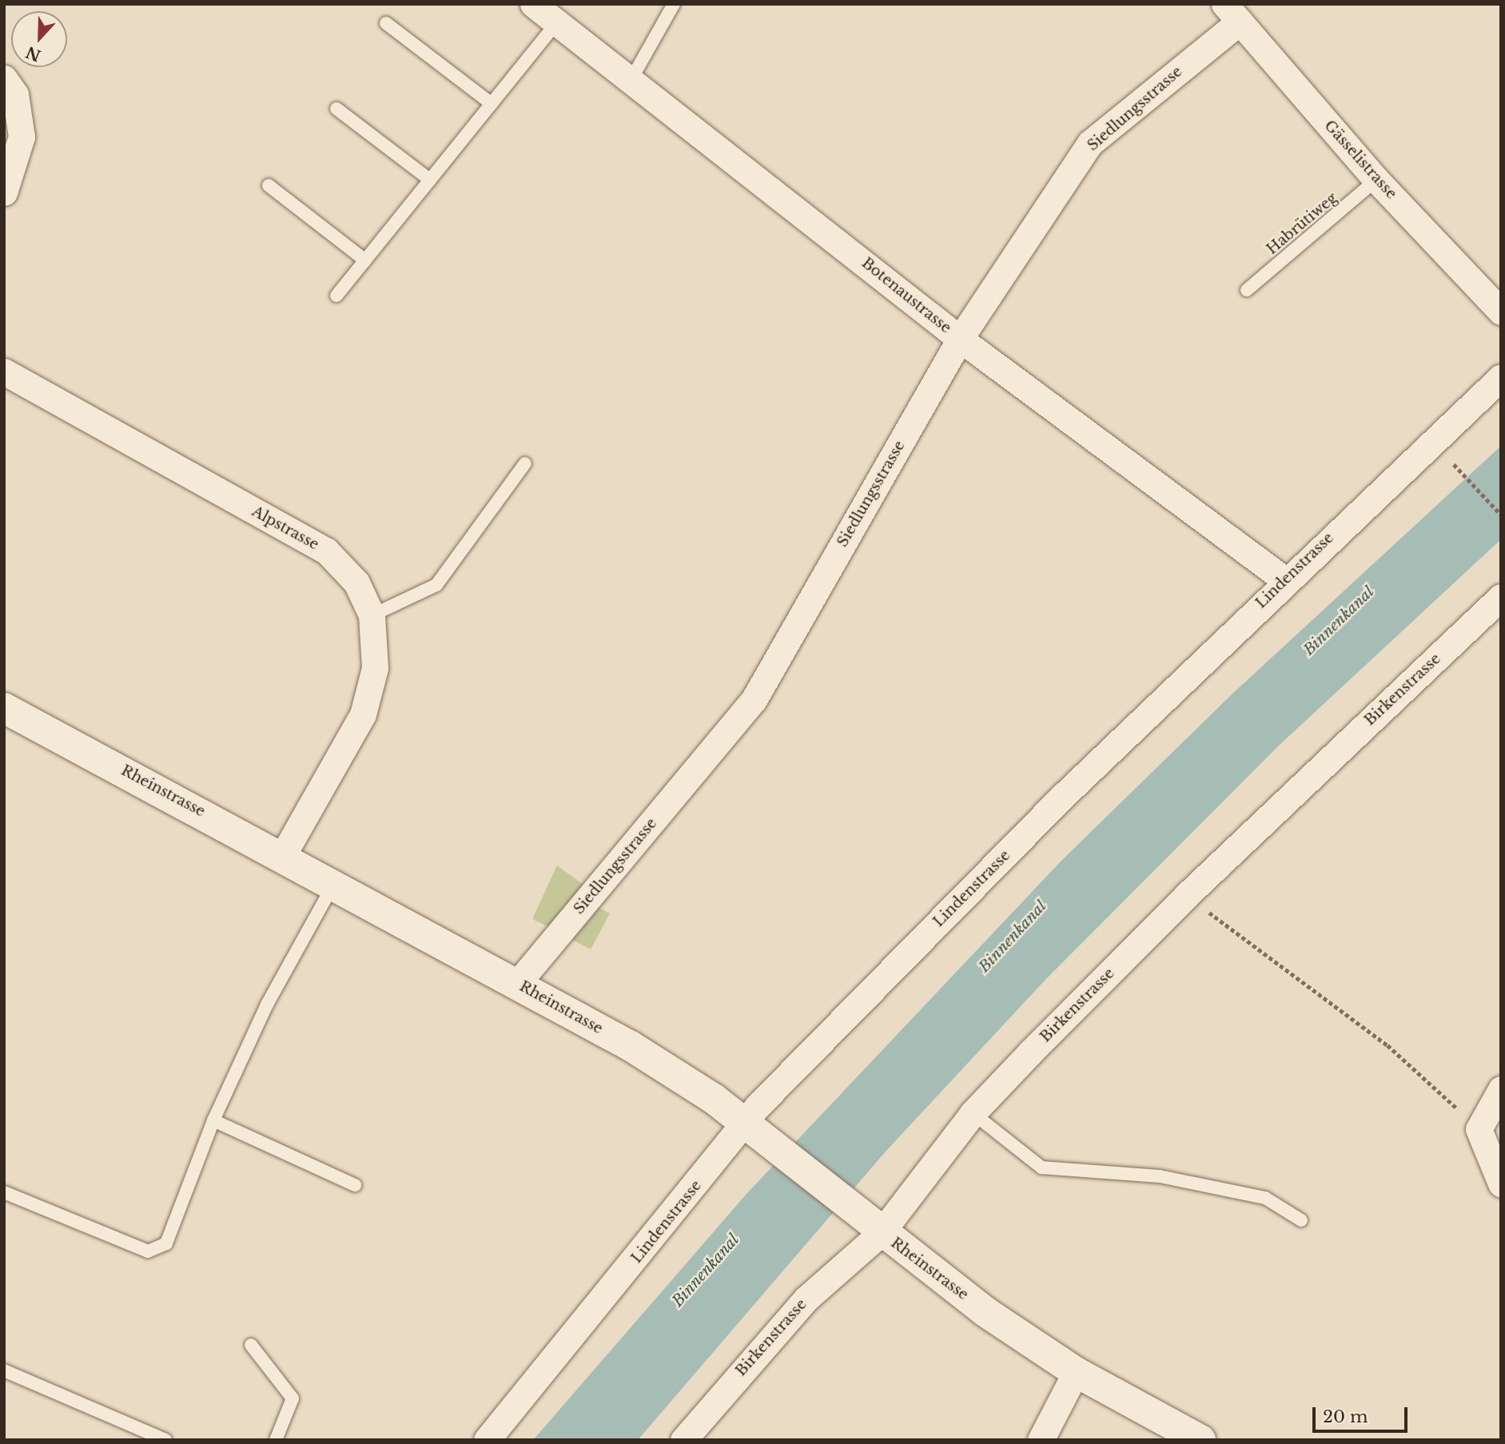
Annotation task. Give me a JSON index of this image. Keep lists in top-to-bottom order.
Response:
{
  "streets": {
    "street": [
      "Siedlungsstrasse",
      "Gässelistrasse",
      "Botenaustrasse",
      "Alpstrasse",
      "Lindenstrasse",
      "Birkenstrasse",
      "Rheinstrasse"
    ],
    "lane": ["Habrütiweg"]
  },
  "crossings": [
    ["Siedlungsstrasse", "Gässelistrasse"],
    ["Siedlungsstrasse", "Botenaustrasse"],
    ["Siedlungsstrasse", "Rheinstrasse"],
    ["Gässelistrasse", "Habrütiweg"],
    ["Botenaustrasse", "Lindenstrasse"],
    ["Alpstrasse", "Rheinstrasse"],
    ["Lindenstrasse", "Rheinstrasse"],
    ["Birkenstrasse", "Rheinstrasse"]
  ],
  "water": ["Binnenkanal"],
  "scale_bar": "20 m",
  "north": "bottom"
}
